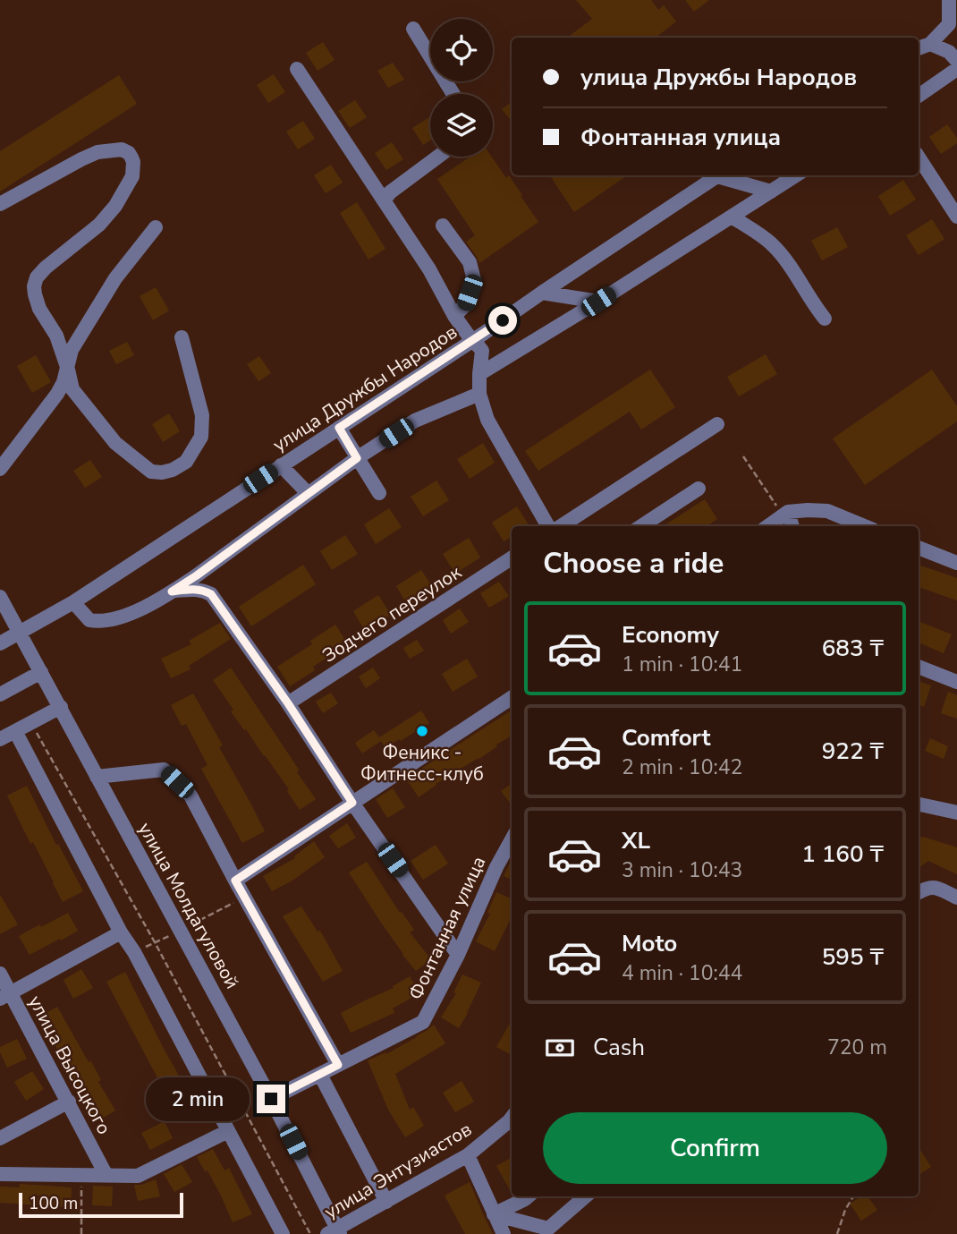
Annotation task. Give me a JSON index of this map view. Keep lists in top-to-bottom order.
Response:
{
  "streets": {
    "street": [
      "улица Дружбы Народов",
      "Зодчего переулок",
      "улица Молдагуловой",
      "Фонтанная улица",
      "улица Высоцкого",
      "улица Энтузиастов"
    ]
  },
  "crossings": [
    ["улица Дружбы Народов", "улица Молдагуловой"],
    ["улица Молдагуловой", "Фонтанная улица"],
    ["улица Молдагуловой", "улица Энтузиастов"]
  ],
  "places": ["Феникс - Фитнесс-клуб"],
  "scale_bar": "100 m",
  "page": {
    "banner": ["улица Дружбы Народов", "Фонтанная улица"],
    "heading": "Choose a ride",
    "list": [
      {
        "name": "Economy",
        "note": "1 min · 10:41",
        "value": "683 ₸"
      },
      {
        "name": "Comfort",
        "note": "2 min · 10:42",
        "value": "922 ₸"
      },
      {
        "name": "XL",
        "note": "3 min · 10:43",
        "value": "1 160 ₸"
      },
      {
        "name": "Moto",
        "note": "4 min · 10:44",
        "value": "595 ₸"
      }
    ],
    "pay": ["Cash", "720 m"],
    "bubble": "2 min",
    "buttons": "Confirm",
    "scale": "100 m"
  }
}
